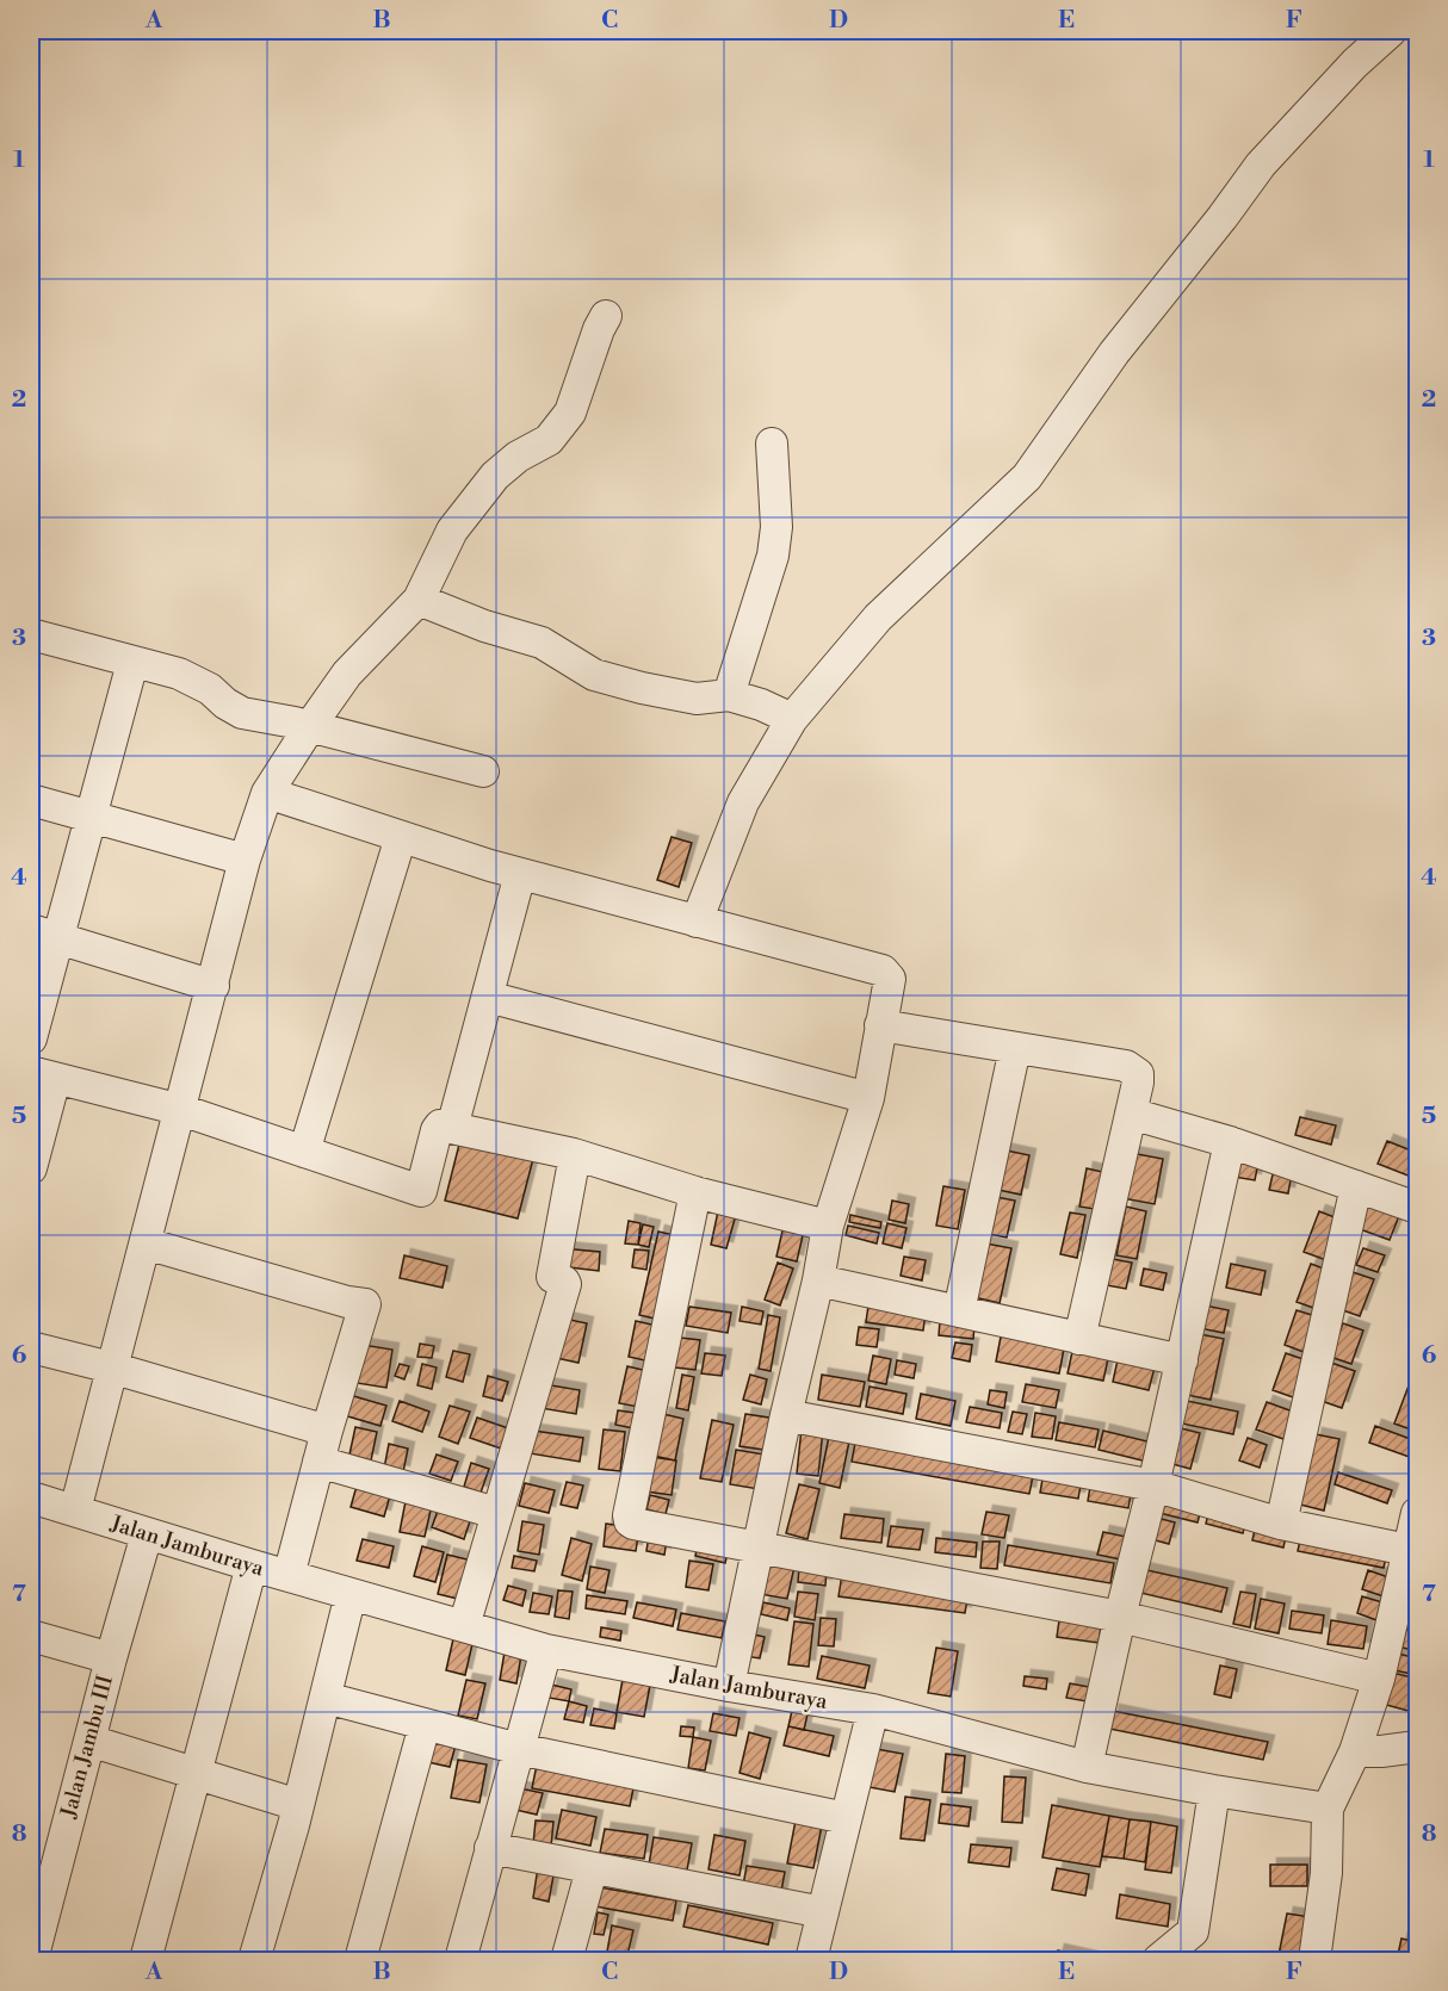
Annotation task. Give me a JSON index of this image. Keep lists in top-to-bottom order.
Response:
{
  "streets": {
    "street": ["Jalan Jamburaya", "Jalan Jambu III"]
  },
  "crossings": [
    ["Jalan Jamburaya", "Jalan Jambu III"]
  ],
  "grid": {
    "columns": [
      "A",
      "B",
      "C",
      "D",
      "E",
      "F"
    ],
    "rows": [
      "1",
      "2",
      "3",
      "4",
      "5",
      "6",
      "7",
      "8"
    ]
  }
}
